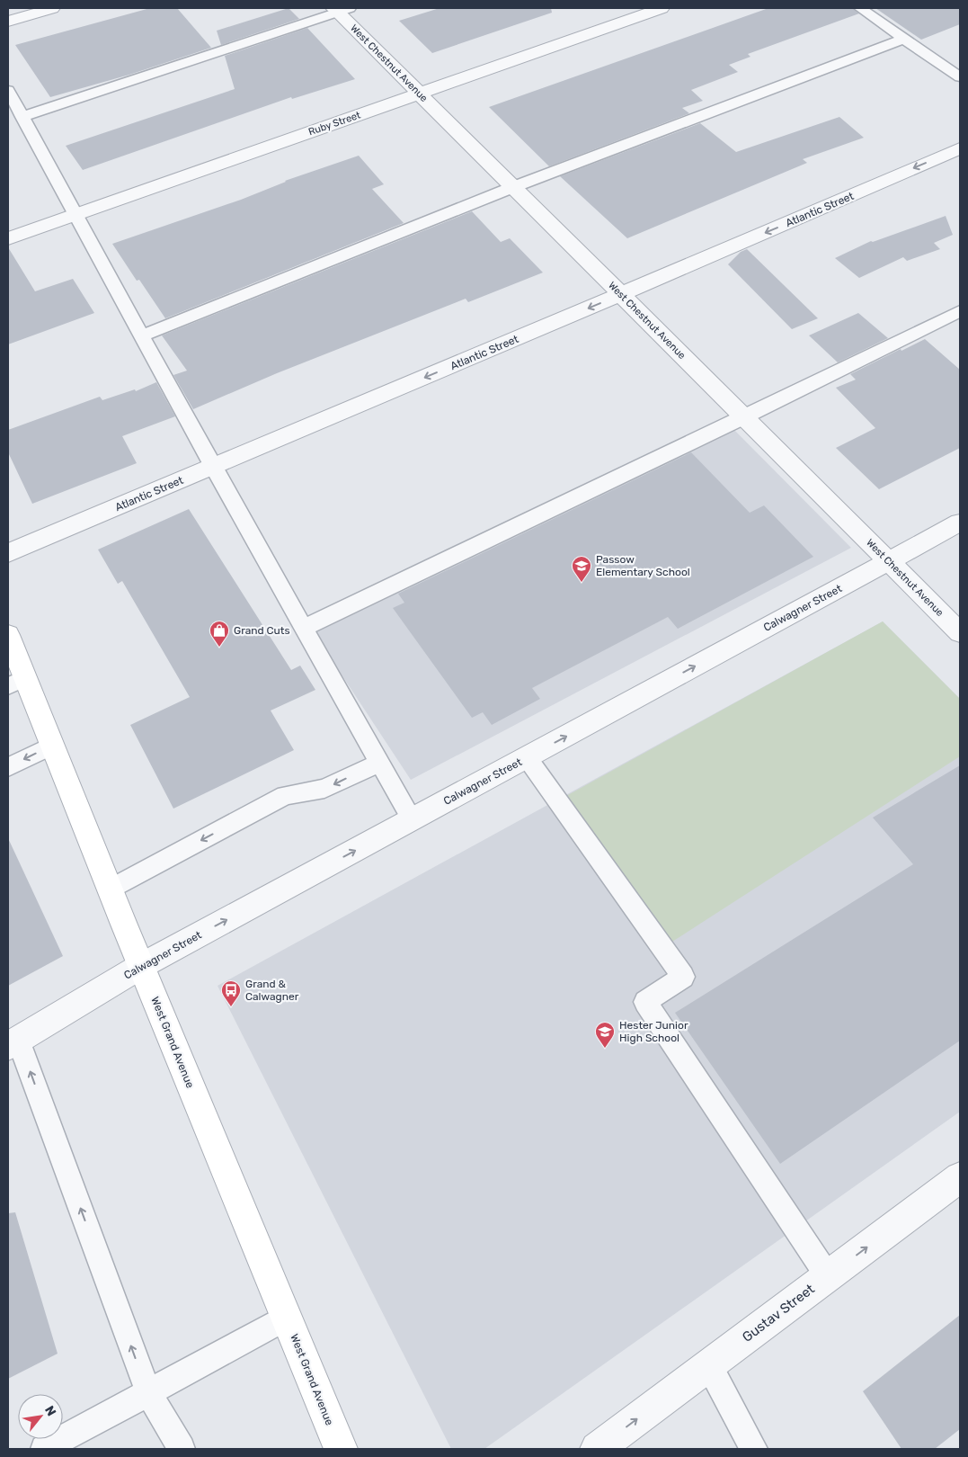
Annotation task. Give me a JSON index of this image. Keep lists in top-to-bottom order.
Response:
{
  "streets": {
    "main road": ["West Grand Avenue"],
    "street": [
      "West Chestnut Avenue",
      "Ruby Street",
      "Atlantic Street",
      "Calwagner Street",
      "Gustav Street"
    ]
  },
  "crossings": [
    ["West Chestnut Avenue", "Ruby Street"],
    ["West Chestnut Avenue", "Atlantic Street"],
    ["West Chestnut Avenue", "Calwagner Street"],
    ["Calwagner Street", "West Grand Avenue"]
  ],
  "one_way": ["Atlantic Street", "Calwagner Street", "Gustav Street"],
  "places": {
    "school or university": ["Passow Elementary School", "Hester Junior High School"],
    "shop": ["Grand Cuts"],
    "bus stop": ["Grand & Calwagner"]
  },
  "north": "top right"
}
